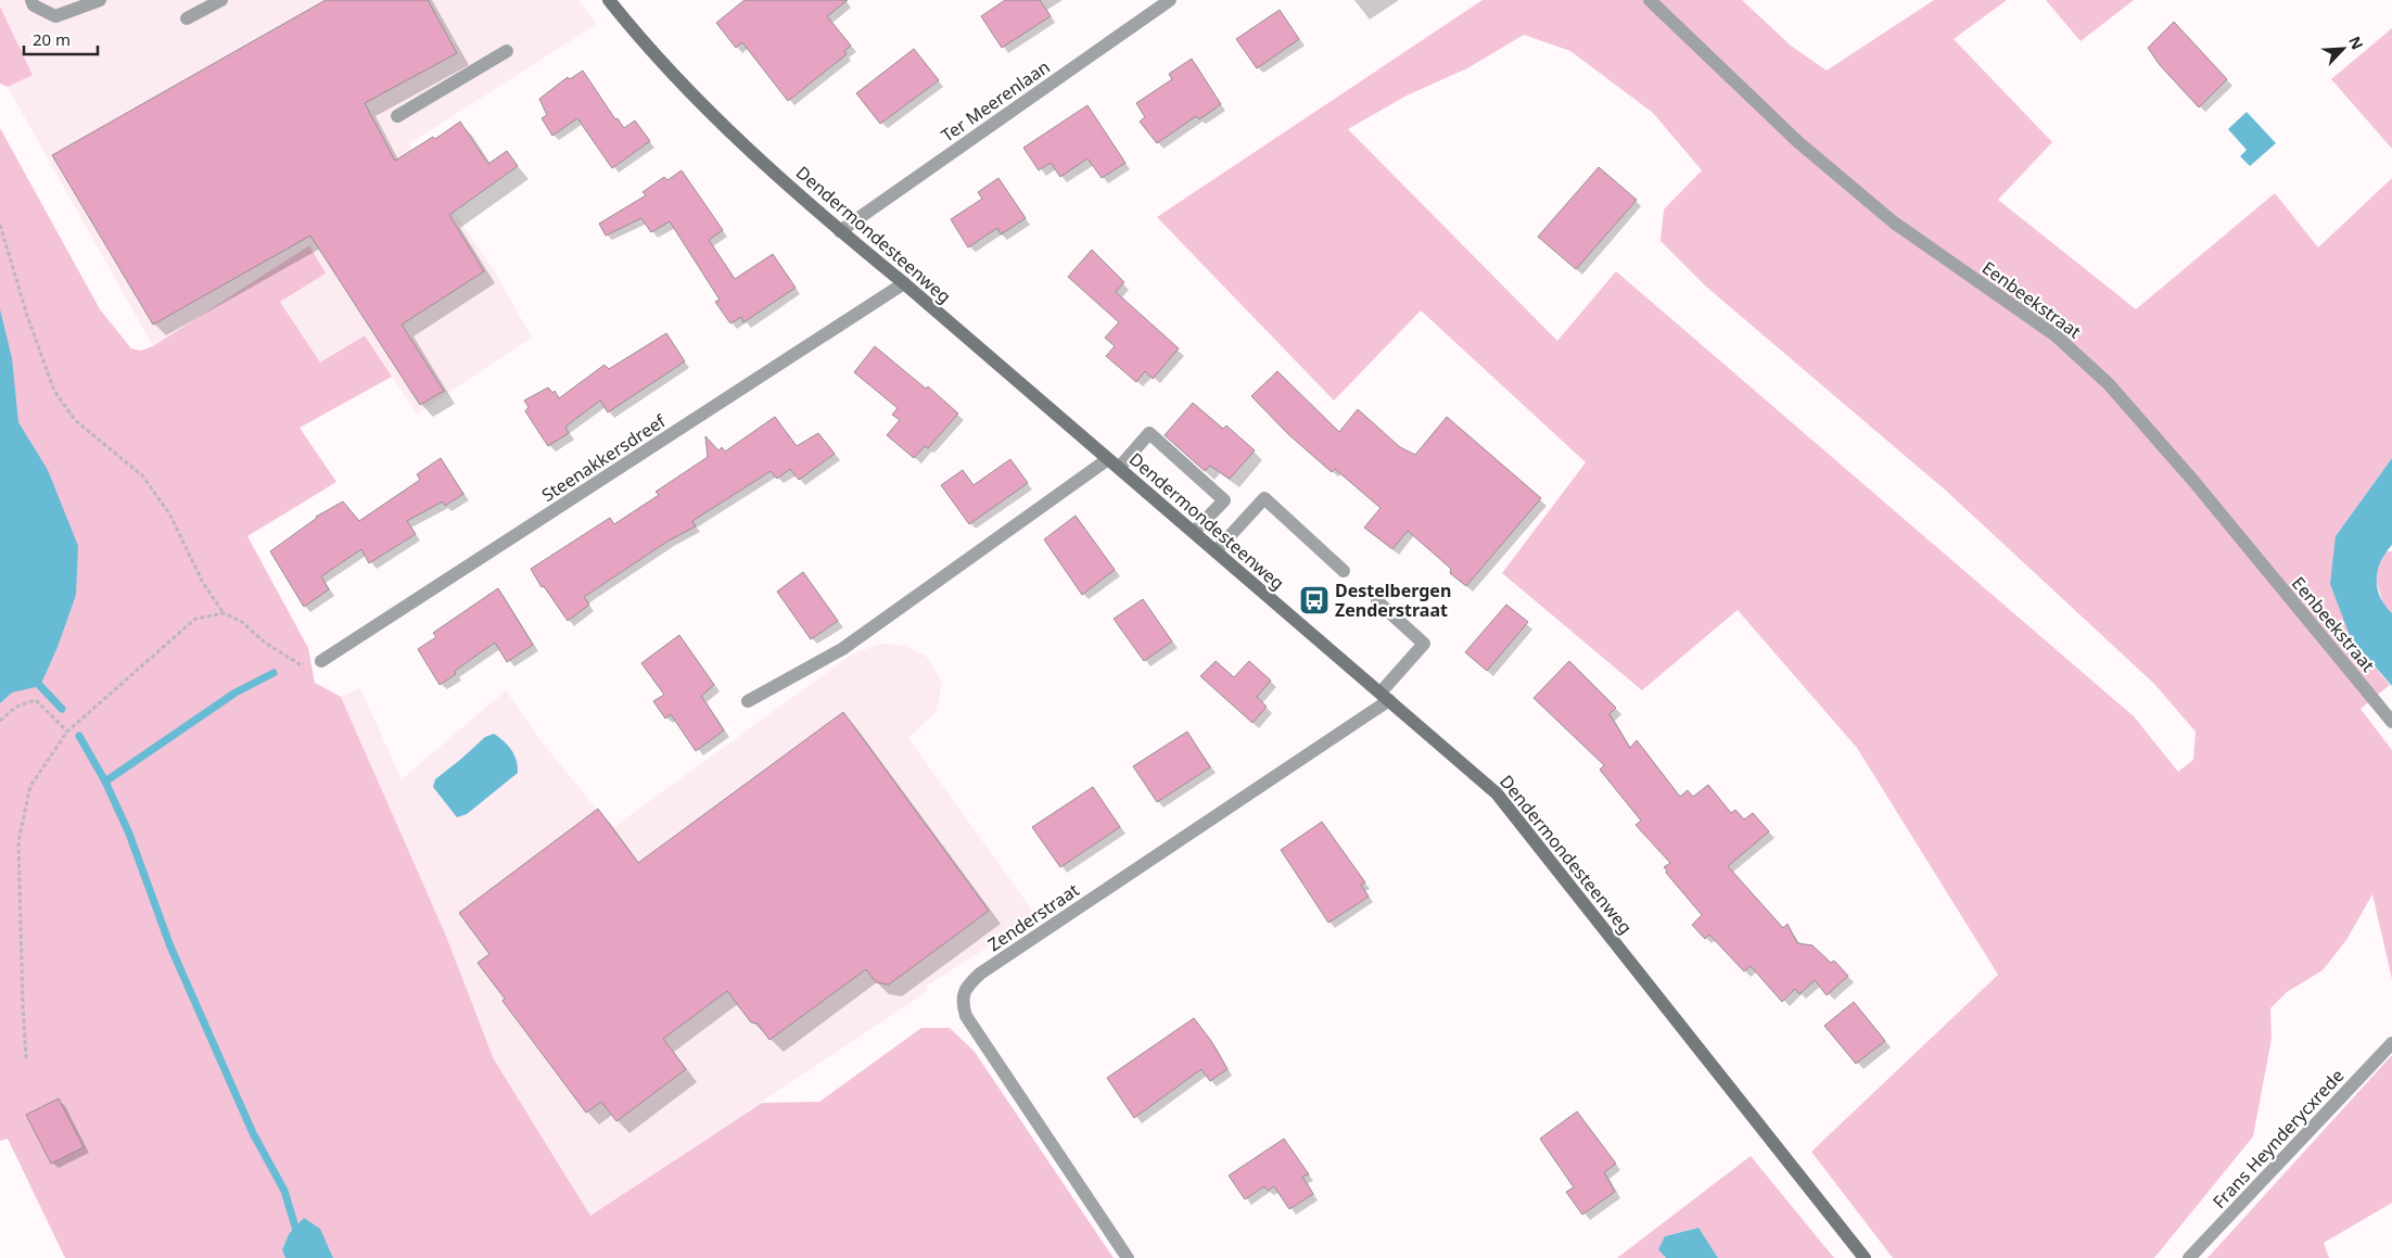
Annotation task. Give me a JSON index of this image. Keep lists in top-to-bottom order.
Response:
{
  "streets": {
    "main road": ["Dendermondesteenweg"],
    "street": [
      "Ter Meerenlaan",
      "Eenbeekstraat",
      "Steenakkersdreef",
      "Zenderstraat",
      "Frans Heynderycxrede"
    ]
  },
  "crossings": [
    ["Ter Meerenlaan", "Dendermondesteenweg"],
    ["Dendermondesteenweg", "Steenakkersdreef"],
    ["Dendermondesteenweg", "Zenderstraat"]
  ],
  "places": {
    "bus stop": ["Destelbergen Zenderstraat"]
  },
  "scale_bar": "20 m",
  "north": "top right"
}
